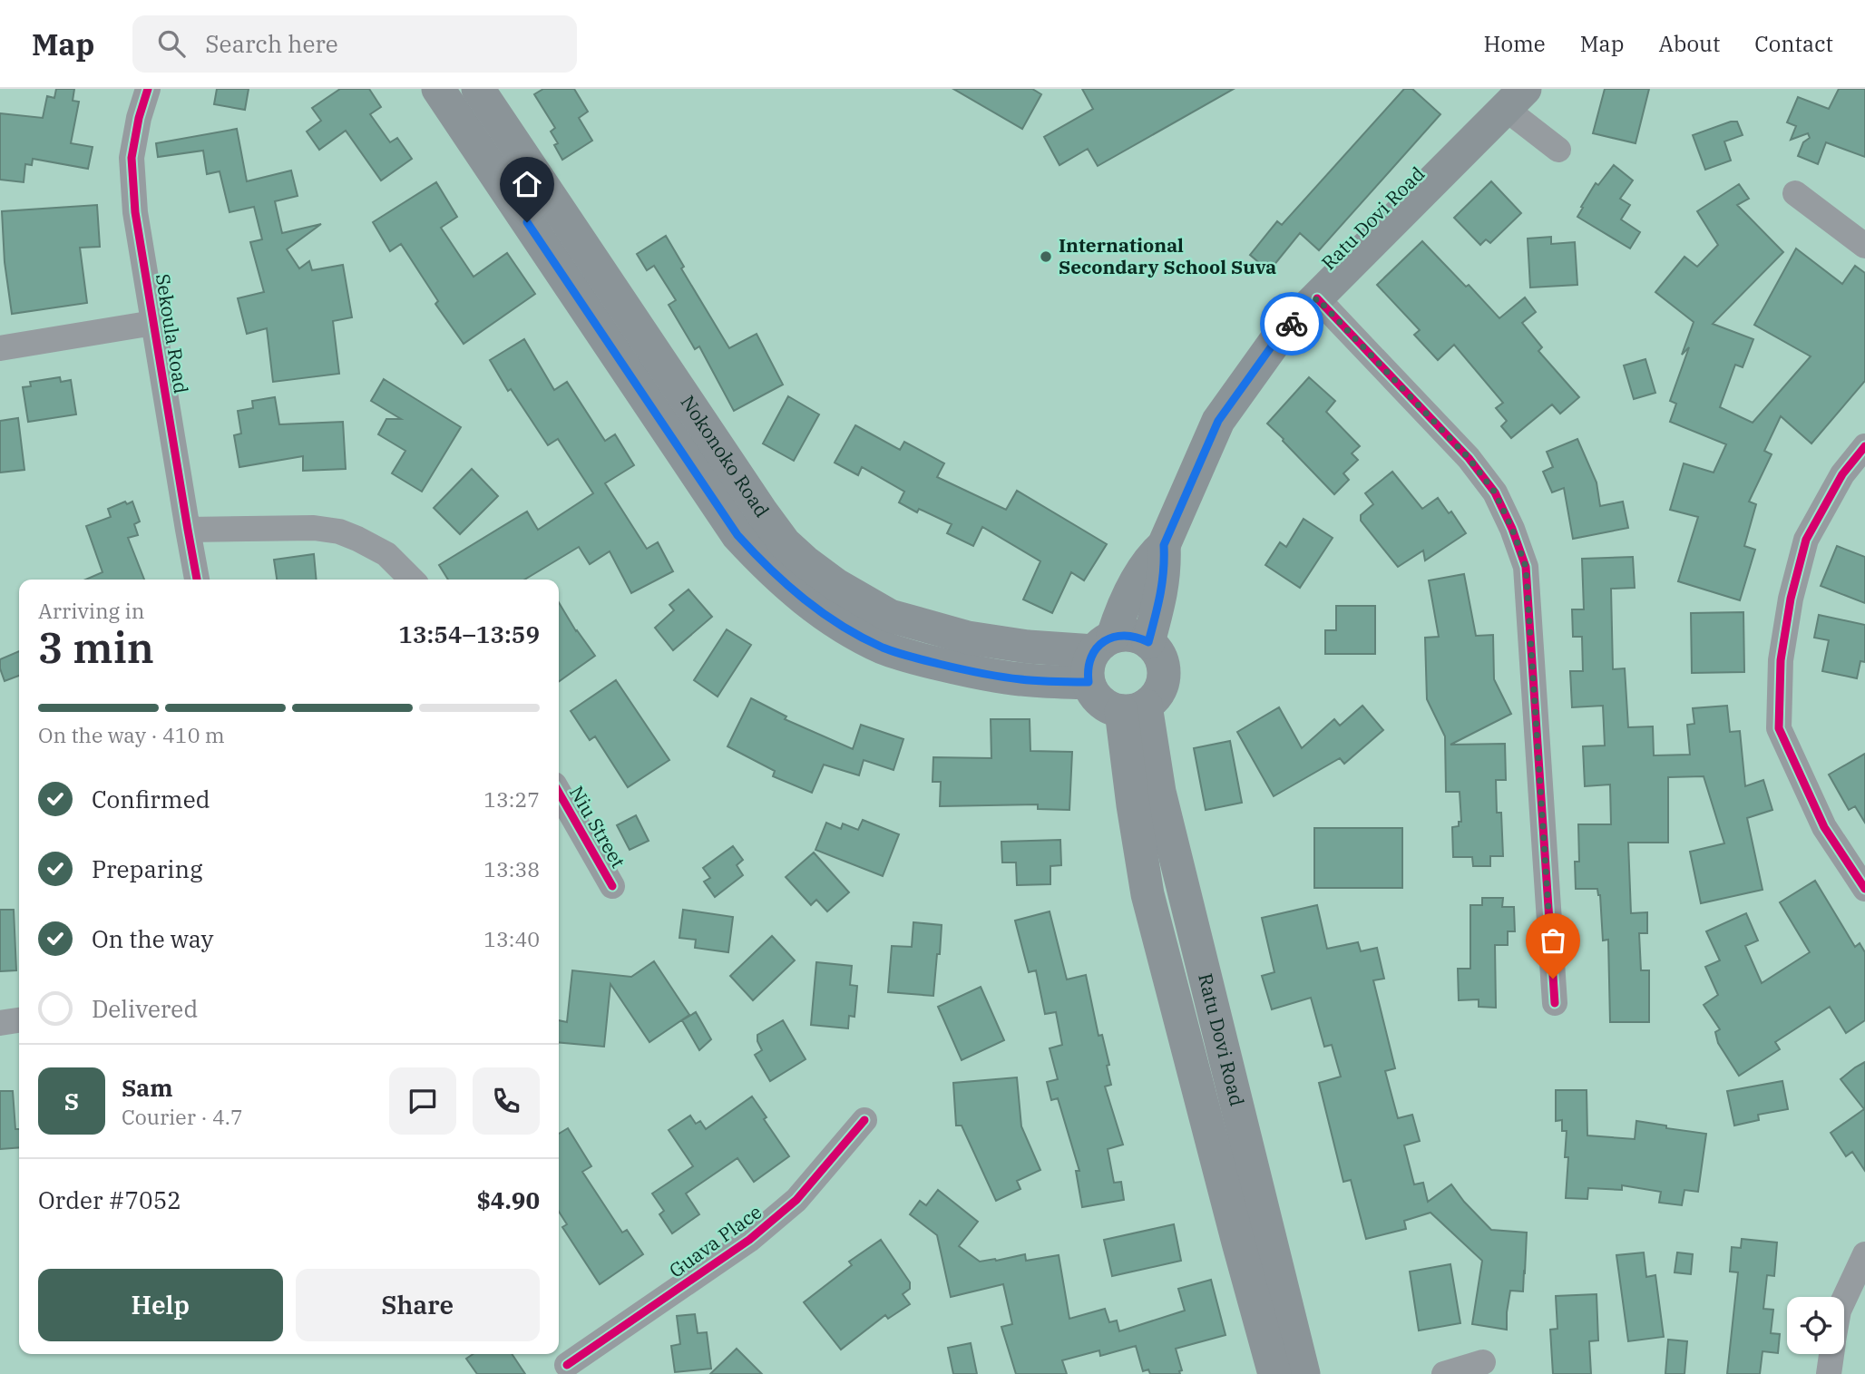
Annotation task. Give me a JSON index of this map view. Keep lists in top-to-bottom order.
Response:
{
  "streets": {
    "main road": ["Ratu Dovi Road", "Nokonoko Road"],
    "street": ["Sekoula Road", "Niu Street", "Guava Place"]
  },
  "crossings": [
    ["Ratu Dovi Road", "Nokonoko Road"]
  ],
  "places": ["International Secondary School Suva"],
  "page": {
    "header": "Map",
    "search": "Search here",
    "nav": [
      "Home",
      "Map",
      "About",
      "Contact"
    ],
    "heading": ["3 min", "Arriving in", "13:54–13:59"],
    "panel": [
      "Sam",
      "Courier · 4.7",
      "Order #7052",
      "$4.90"
    ],
    "bar": "On the way · 410 m",
    "list": [
      ["Confirmed", "13:27"],
      ["Preparing", "13:38"],
      ["On the way", "13:40"],
      "Delivered"
    ],
    "round": "S",
    "buttons": ["Help", "Share"]
  }
}
